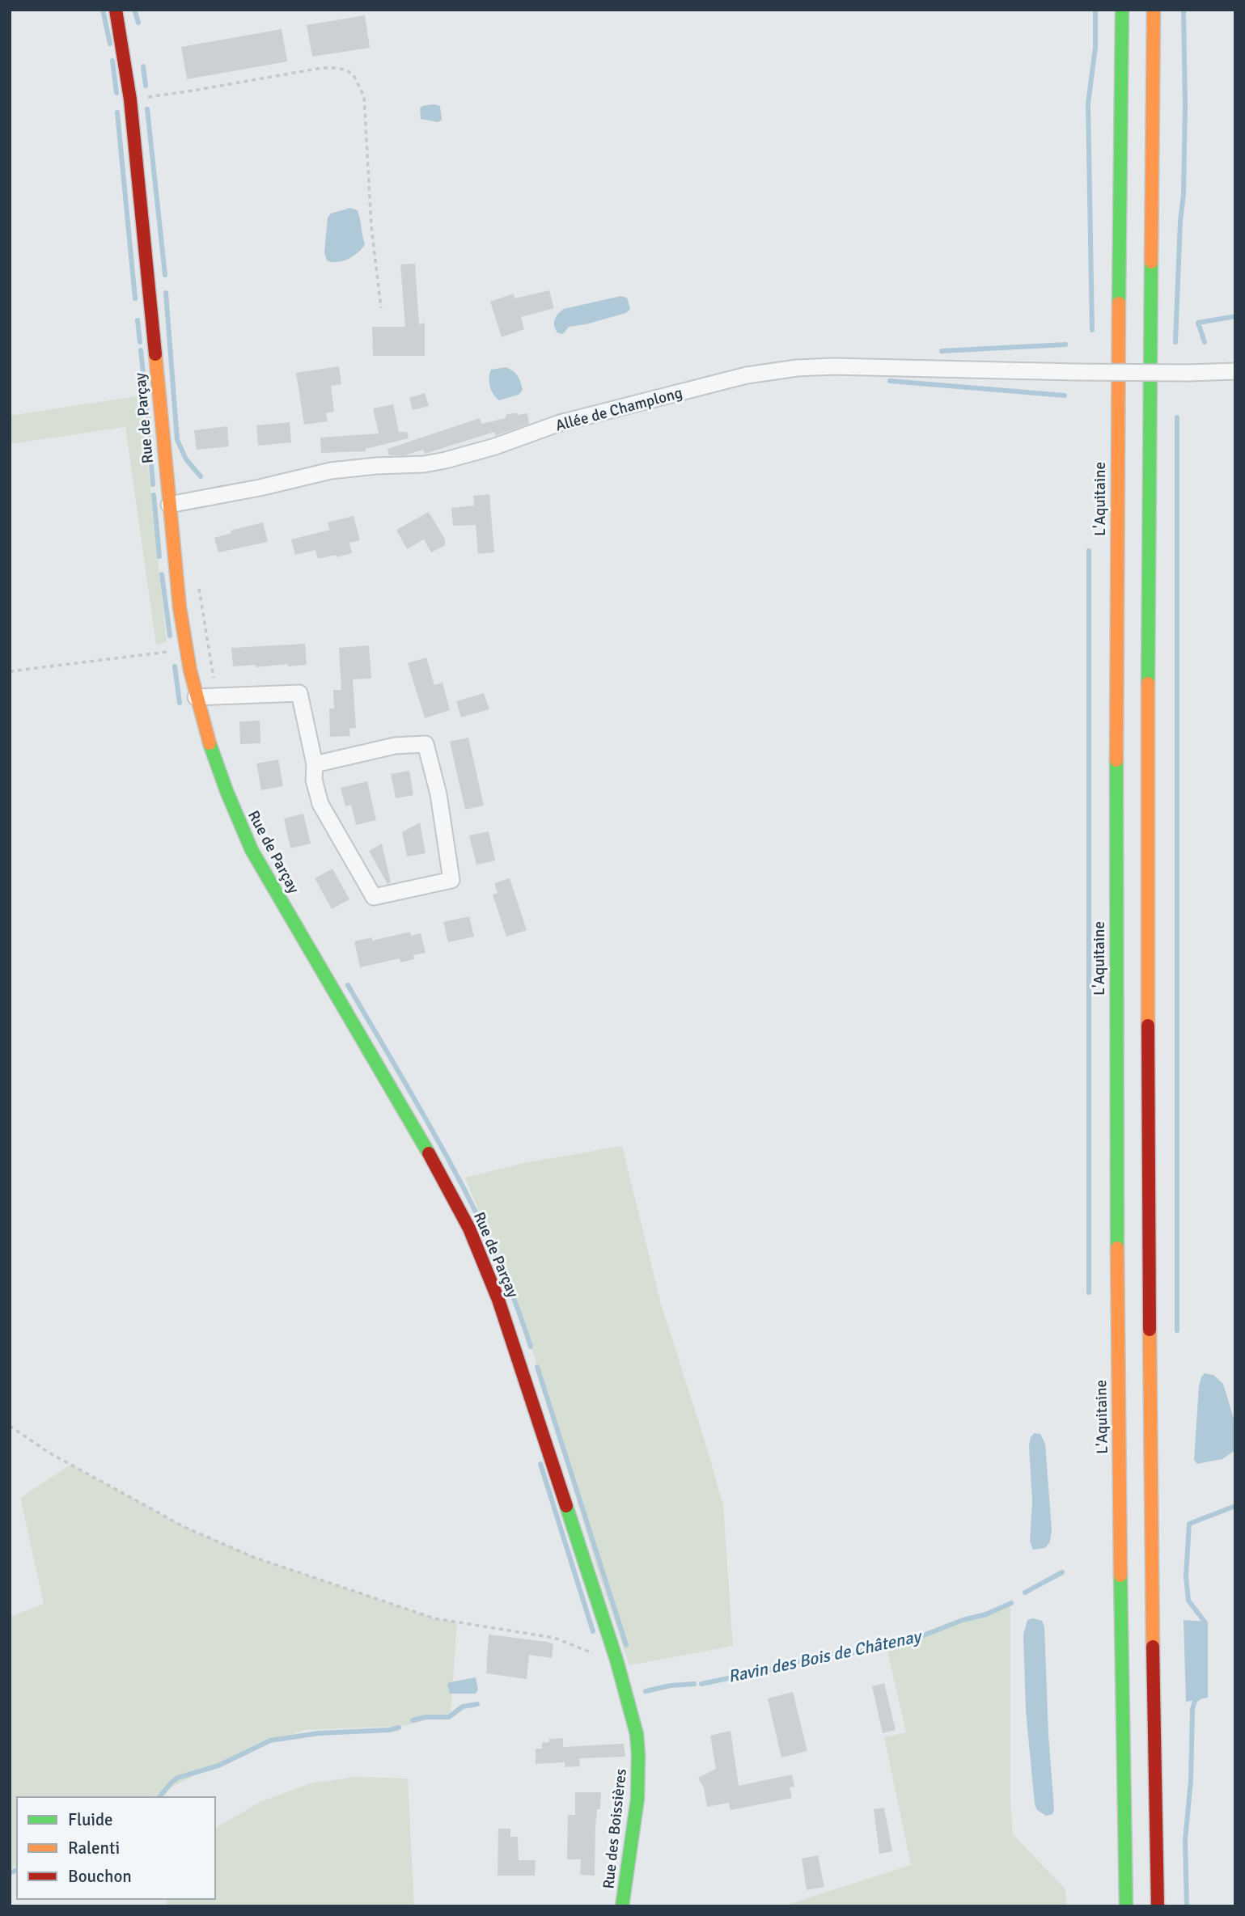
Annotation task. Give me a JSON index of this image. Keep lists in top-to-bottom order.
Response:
{
  "streets": {
    "main road": ["Rue de Parçay", "L'Aquitaine", "Rue des Boissières"],
    "street": ["Allée de Champlong"]
  },
  "crossings": [
    ["Allée de Champlong", "Rue de Parçay"],
    ["Rue de Parçay", "Rue des Boissières"]
  ],
  "water": ["Ravin des Bois de Châtenay"],
  "legend": ["Fluide", "Ralenti", "Bouchon"]
}
